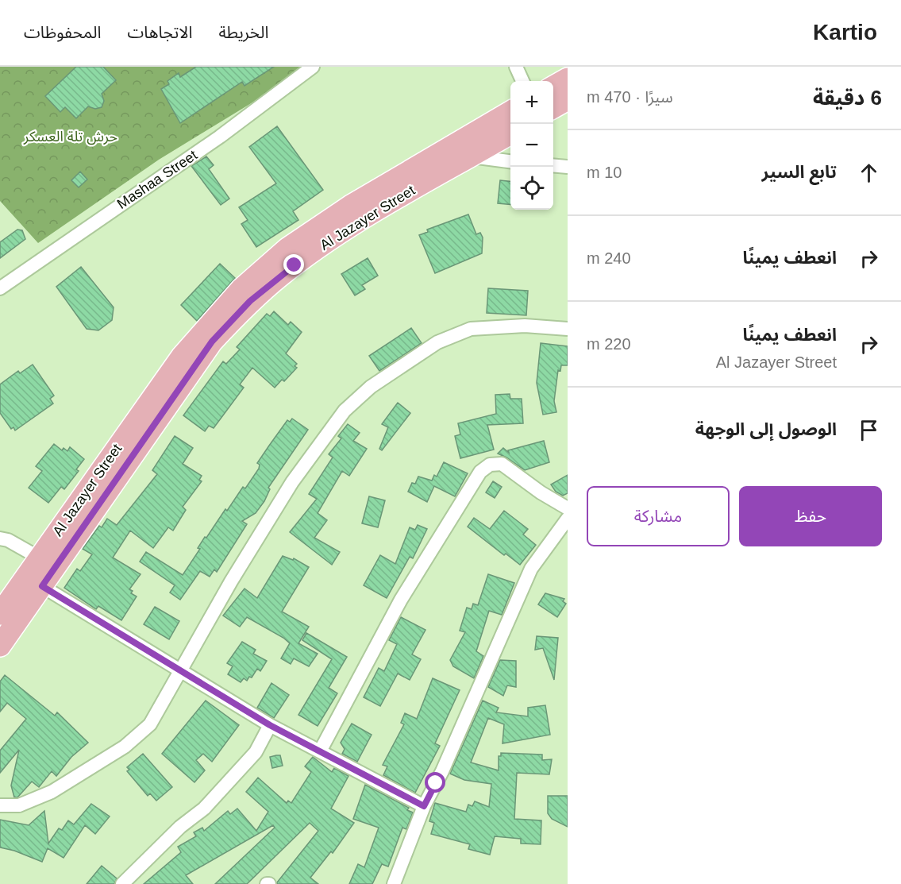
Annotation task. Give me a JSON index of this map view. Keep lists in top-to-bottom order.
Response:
{
  "streets": {
    "main road": ["Al Jazayer Street"],
    "street": ["Mashaa Street"]
  },
  "parks": ["حرش تلة العسكر"],
  "page": {
    "header": "Kartio",
    "nav": ["الخريطة", "الاتجاهات", "المحفوظات"],
    "heading": ["6 دقيقة", "سيرًا · 470 m"],
    "map_buttons": ["+", "−"],
    "list": [
      ["تابع السير", "10 m"],
      ["انعطف يمينًا", "240 m"],
      ["انعطف يمينًا", "Al Jazayer Street", "220 m"],
      "الوصول إلى الوجهة"
    ],
    "buttons": ["حفظ", "مشاركة"]
  }
}
